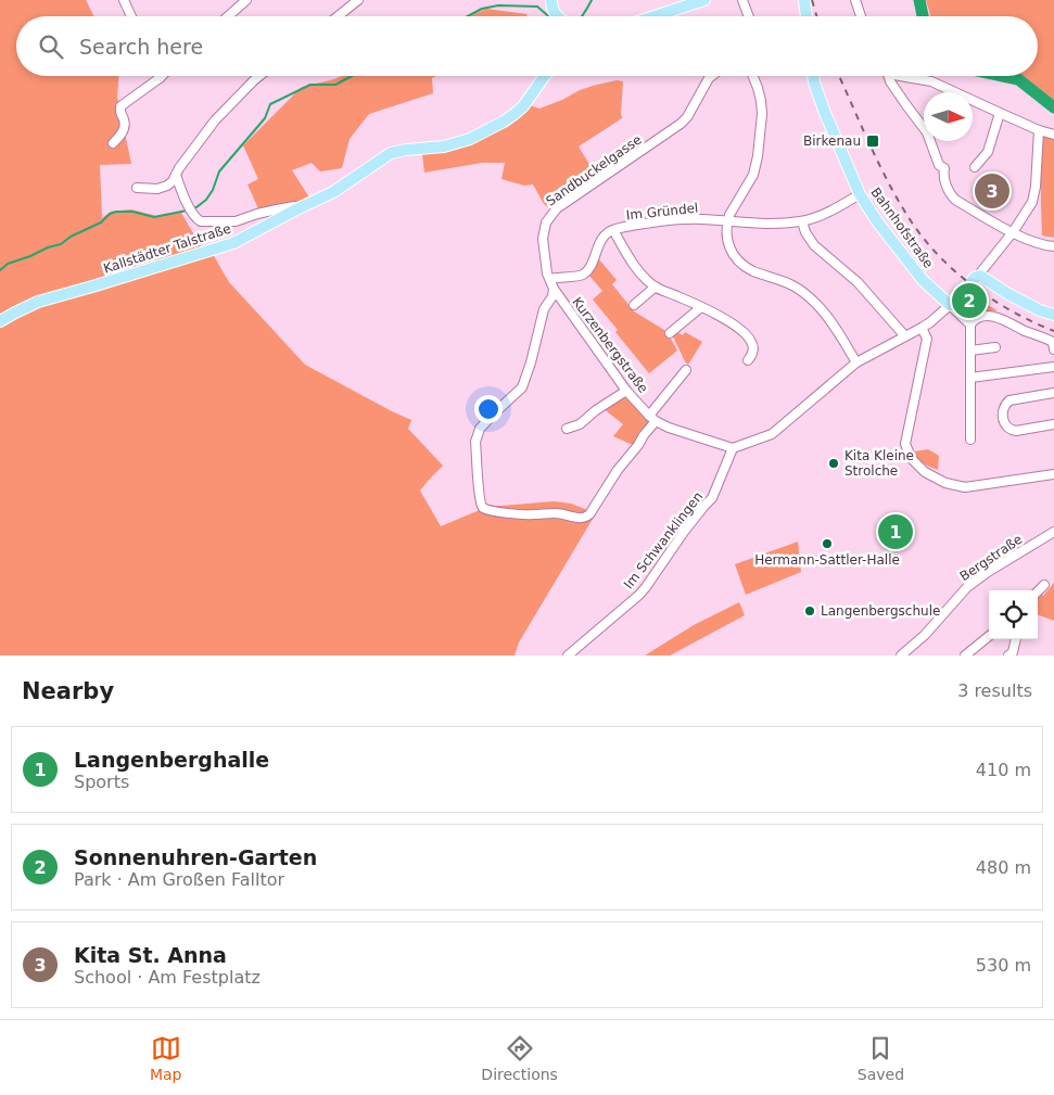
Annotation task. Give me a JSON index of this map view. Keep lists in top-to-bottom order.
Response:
{
  "streets": {
    "main road": ["Bahnhofstraße", "Kallstädter Talstraße"],
    "street": [
      "Sandbuckelgasse",
      "Im Gründel",
      "Kurzenbergstraße",
      "Im Schwanklingen",
      "Bergstraße"
    ]
  },
  "crossings": [
    ["Sandbuckelgasse", "Im Gründel"],
    ["Sandbuckelgasse", "Kurzenbergstraße"],
    ["Im Gründel", "Bahnhofstraße"],
    ["Kurzenbergstraße", "Im Schwanklingen"]
  ],
  "places": {
    "transit": ["Birkenau"],
    "other": ["Kita Kleine Strolche", "Hermann-Sattler-Halle", "Langenbergschule"]
  },
  "north": "right",
  "page": {
    "search": "Search here",
    "pins": ["3", "2", "1"],
    "heading": ["Nearby", "3 results"],
    "list": [
      {
        "mark": "1",
        "name": "Langenberghalle",
        "note": "Sports",
        "value": "410 m"
      },
      {
        "mark": "2",
        "name": "Sonnenuhren-Garten",
        "note": "Park · Am Großen Falltor",
        "value": "480 m"
      },
      {
        "mark": "3",
        "name": "Kita St. Anna",
        "note": "School · Am Festplatz",
        "value": "530 m"
      }
    ],
    "nav": ["Map", "Directions", "Saved"]
  }
}
